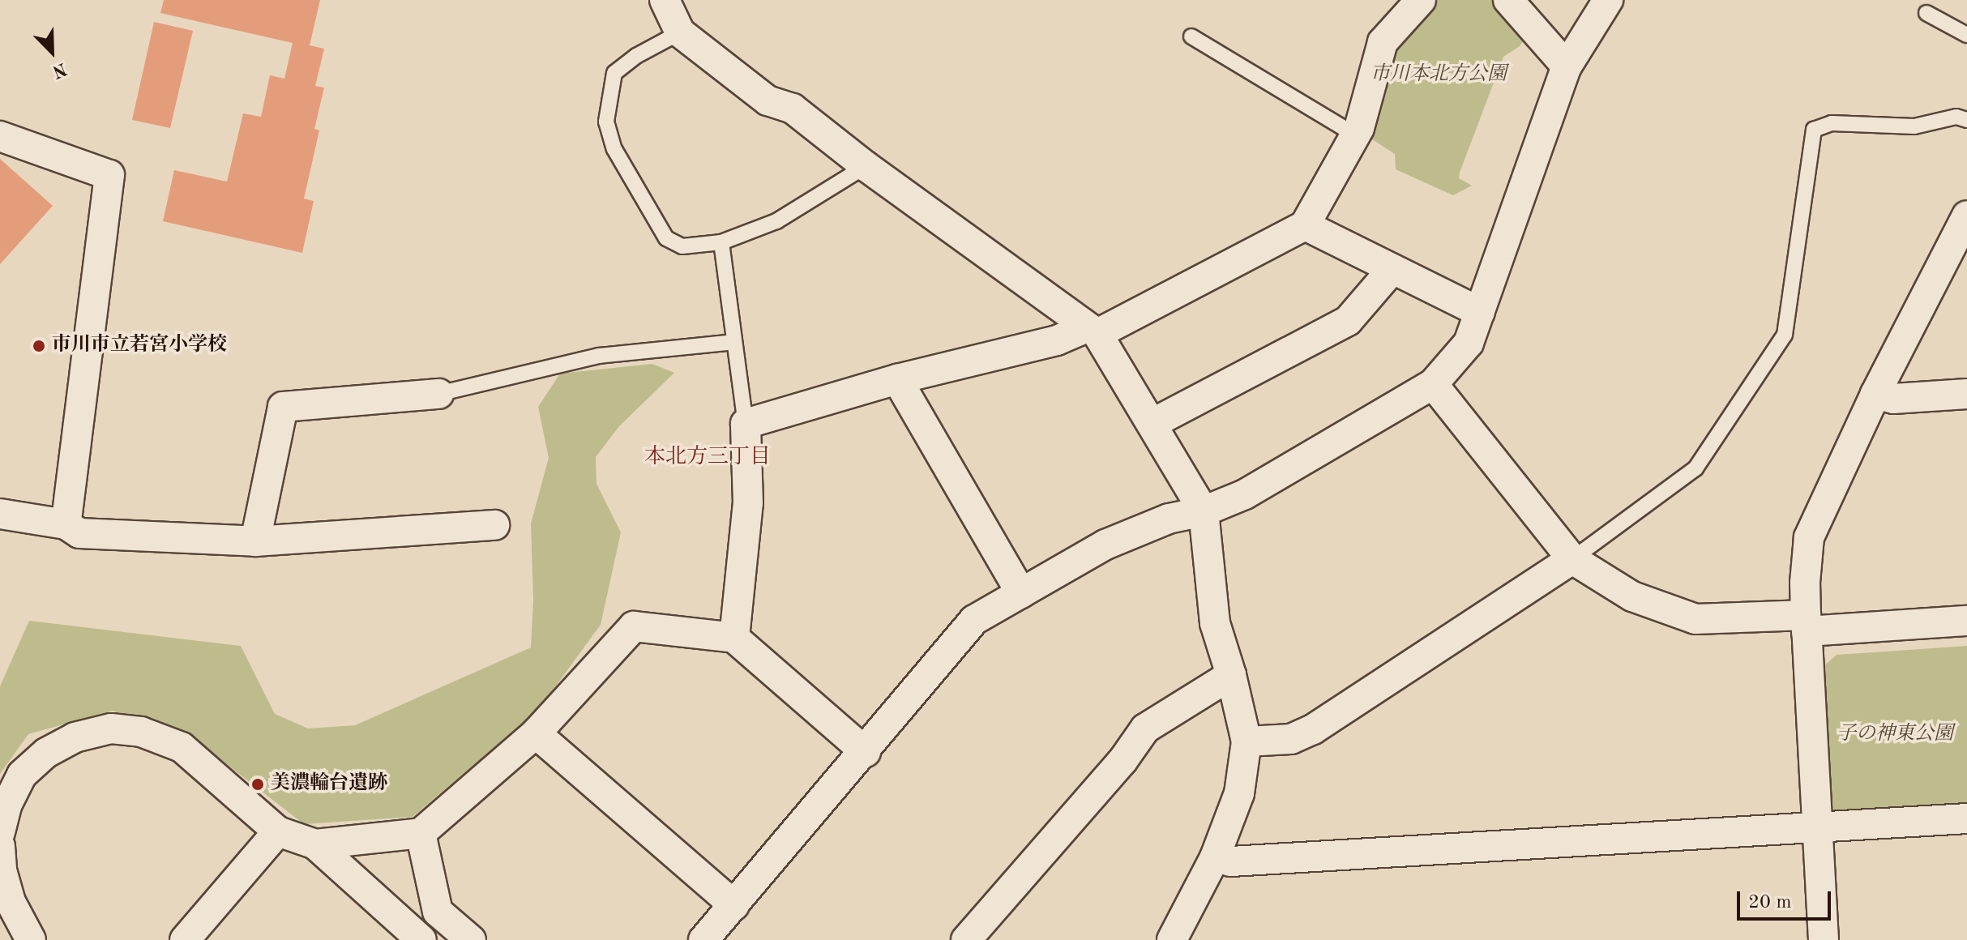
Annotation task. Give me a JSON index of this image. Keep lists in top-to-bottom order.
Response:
{
  "districts": ["本北方三丁目"],
  "parks": ["市川本北方公園", "子の神東公園"],
  "places": ["市川市立若宮小学校", "美濃輪台遺跡"],
  "scale_bar": "20 m",
  "north": "bottom right"
}
